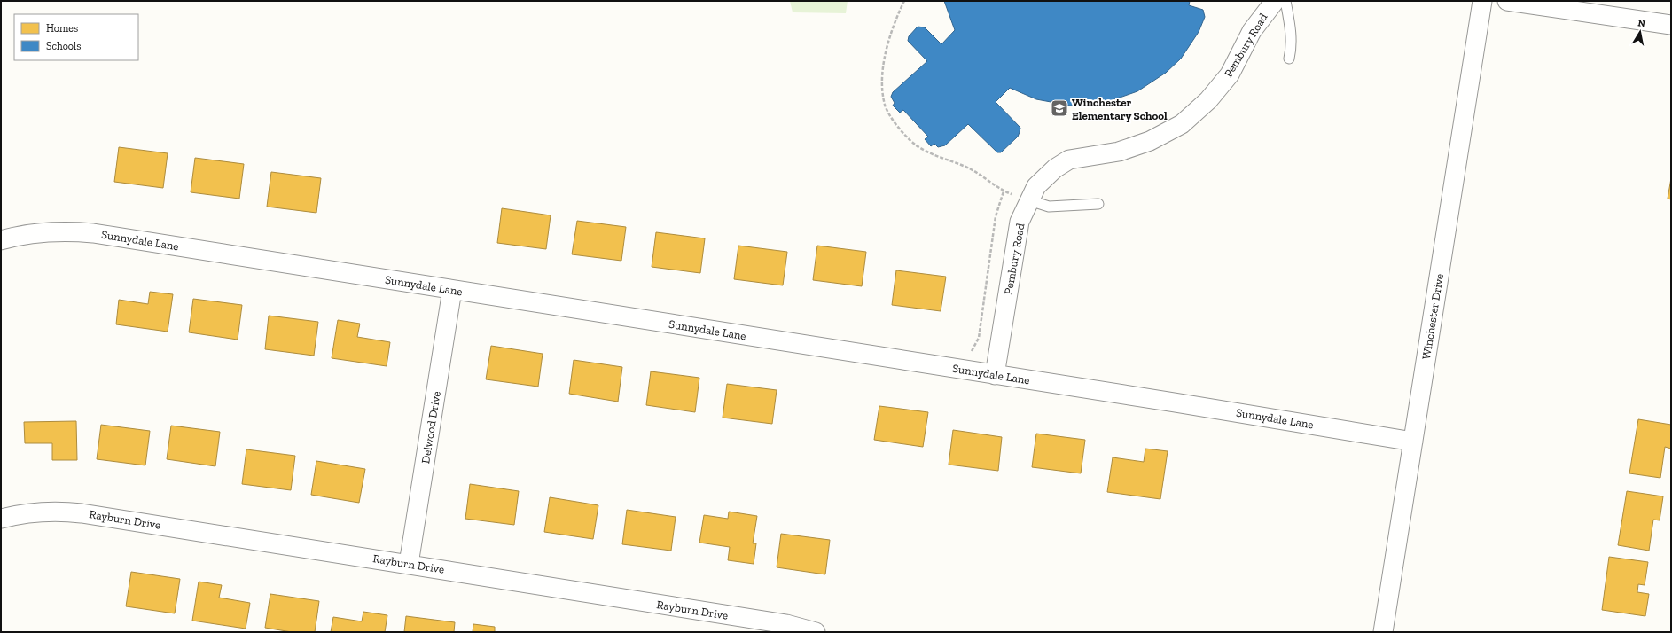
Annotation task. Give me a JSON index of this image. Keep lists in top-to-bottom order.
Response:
{
  "streets": {
    "street": [
      "Pembury Road",
      "Sunnydale Lane",
      "Winchester Drive",
      "Delwood Drive",
      "Rayburn Drive"
    ]
  },
  "crossings": [
    ["Pembury Road", "Sunnydale Lane"],
    ["Sunnydale Lane", "Winchester Drive"],
    ["Sunnydale Lane", "Delwood Drive"],
    ["Delwood Drive", "Rayburn Drive"]
  ],
  "places": {
    "school or university": ["Winchester Elementary School"]
  },
  "legend": ["Homes", "Schools"],
  "north": "top"
}
